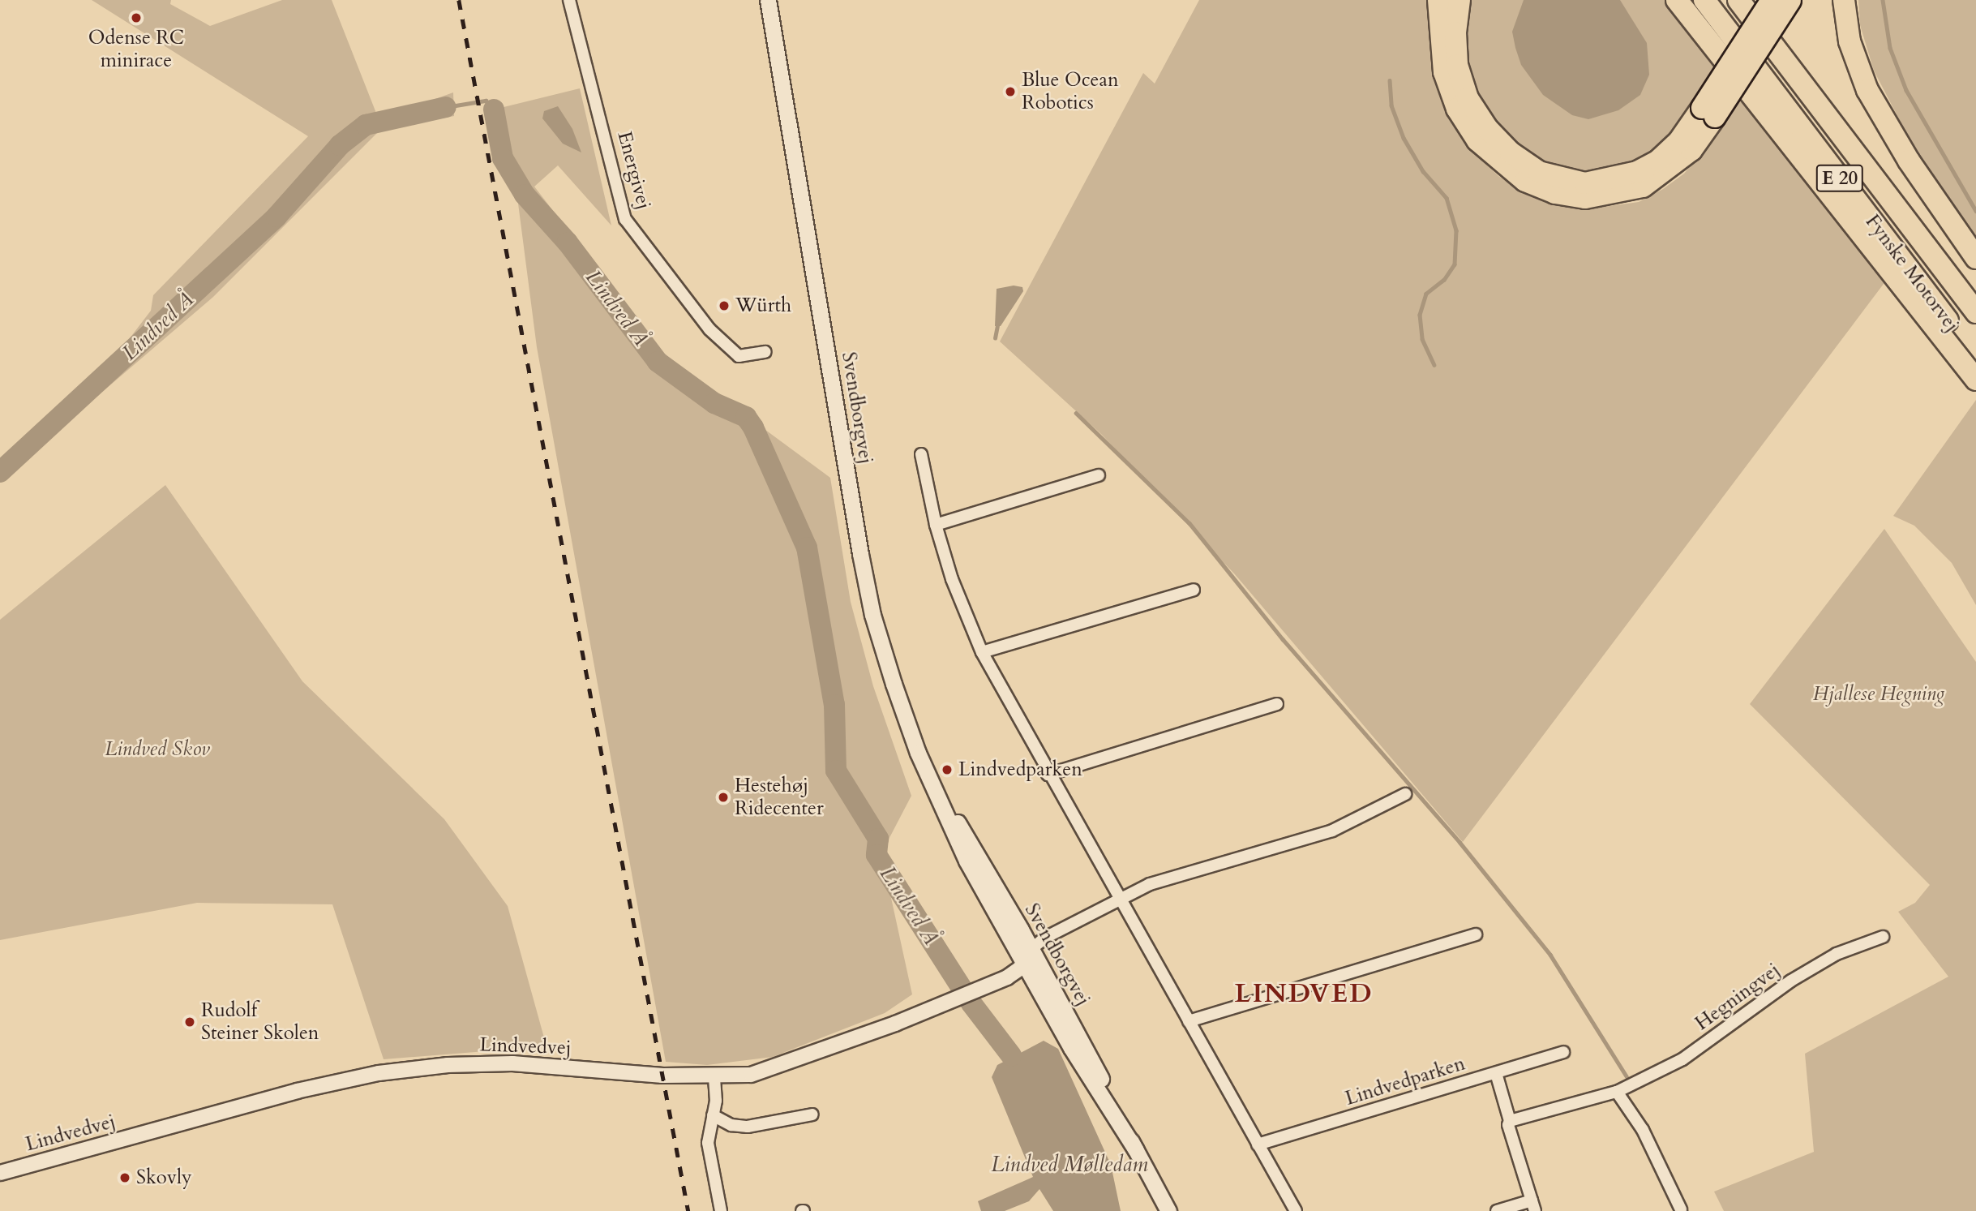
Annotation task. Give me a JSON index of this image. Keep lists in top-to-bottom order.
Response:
{
  "streets": {
    "highway": ["E 20", "Fynske Motorvej"],
    "main road": ["Svendborgvej"],
    "street": [
      "Energivej",
      "Hegningvej",
      "Lindvedvej",
      "Lindvedparken"
    ]
  },
  "crossings": [
    ["Svendborgvej", "Lindvedvej"]
  ],
  "districts": ["LINDVED"],
  "water": ["Lindved Å", "Lindved Mølledam"],
  "parks": ["Hjallese Hegning", "Lindved Skov"],
  "places": [
    "Odense RC minirace",
    "Blue Ocean Robotics",
    "Würth",
    "Lindvedparken",
    "Hestehøj Ridecenter",
    "Rudolf Steiner Skolen",
    "Skovly"
  ]
}
